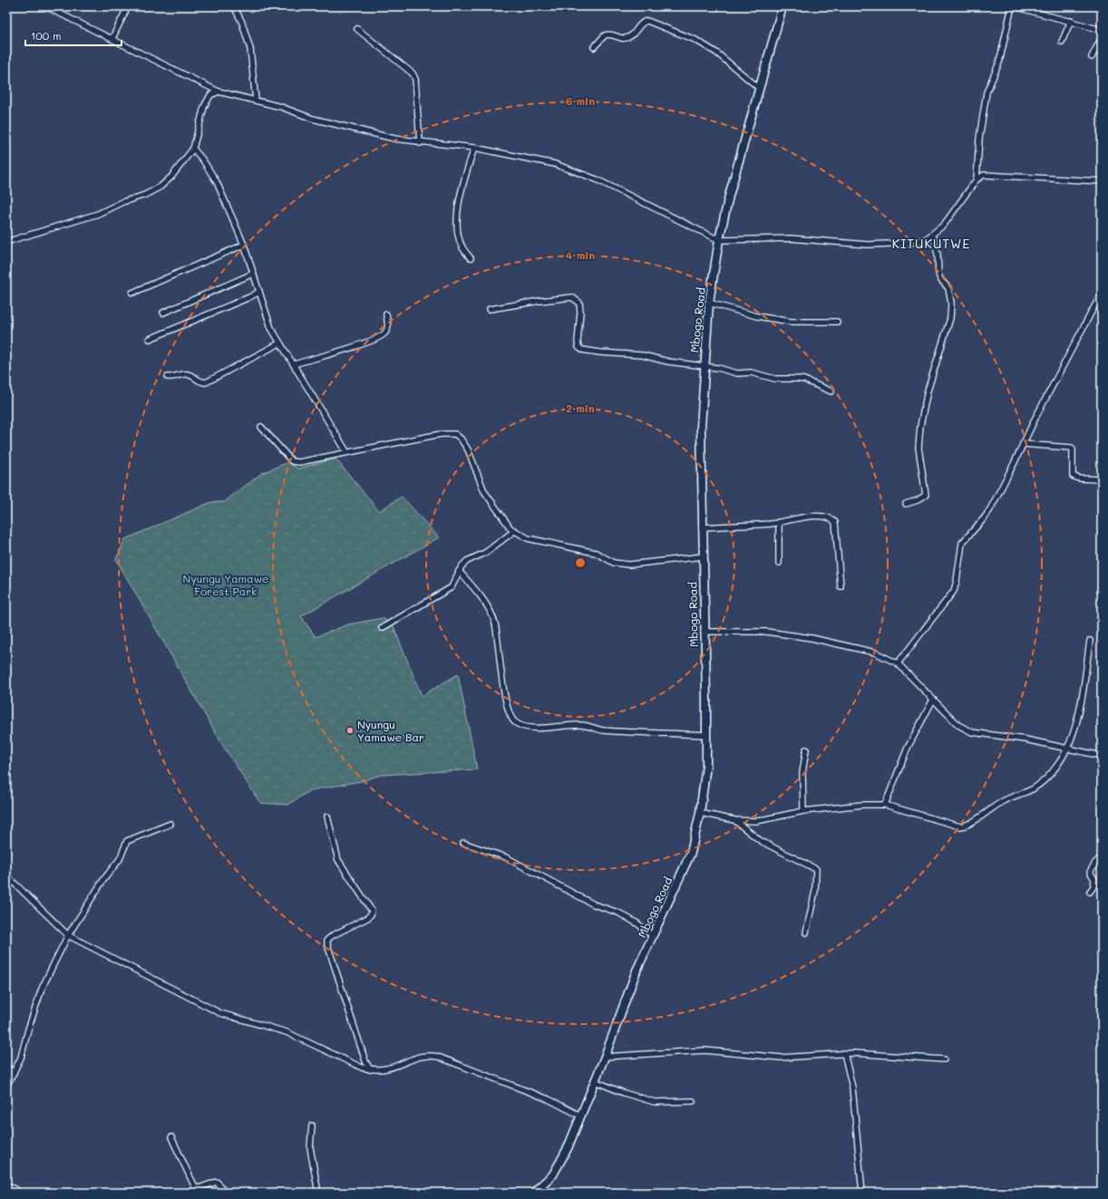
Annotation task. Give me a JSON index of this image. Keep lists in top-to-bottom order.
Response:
{
  "streets": {
    "main road": ["Mbogo Road"]
  },
  "districts": ["KITUKUTWE"],
  "parks": ["Nyungu Yamawe Forest Park"],
  "places": ["Nyungu Yamawe Bar"],
  "scale_bar": "100 m",
  "rings": ["6 min", "4 min", "2 min"]
}
